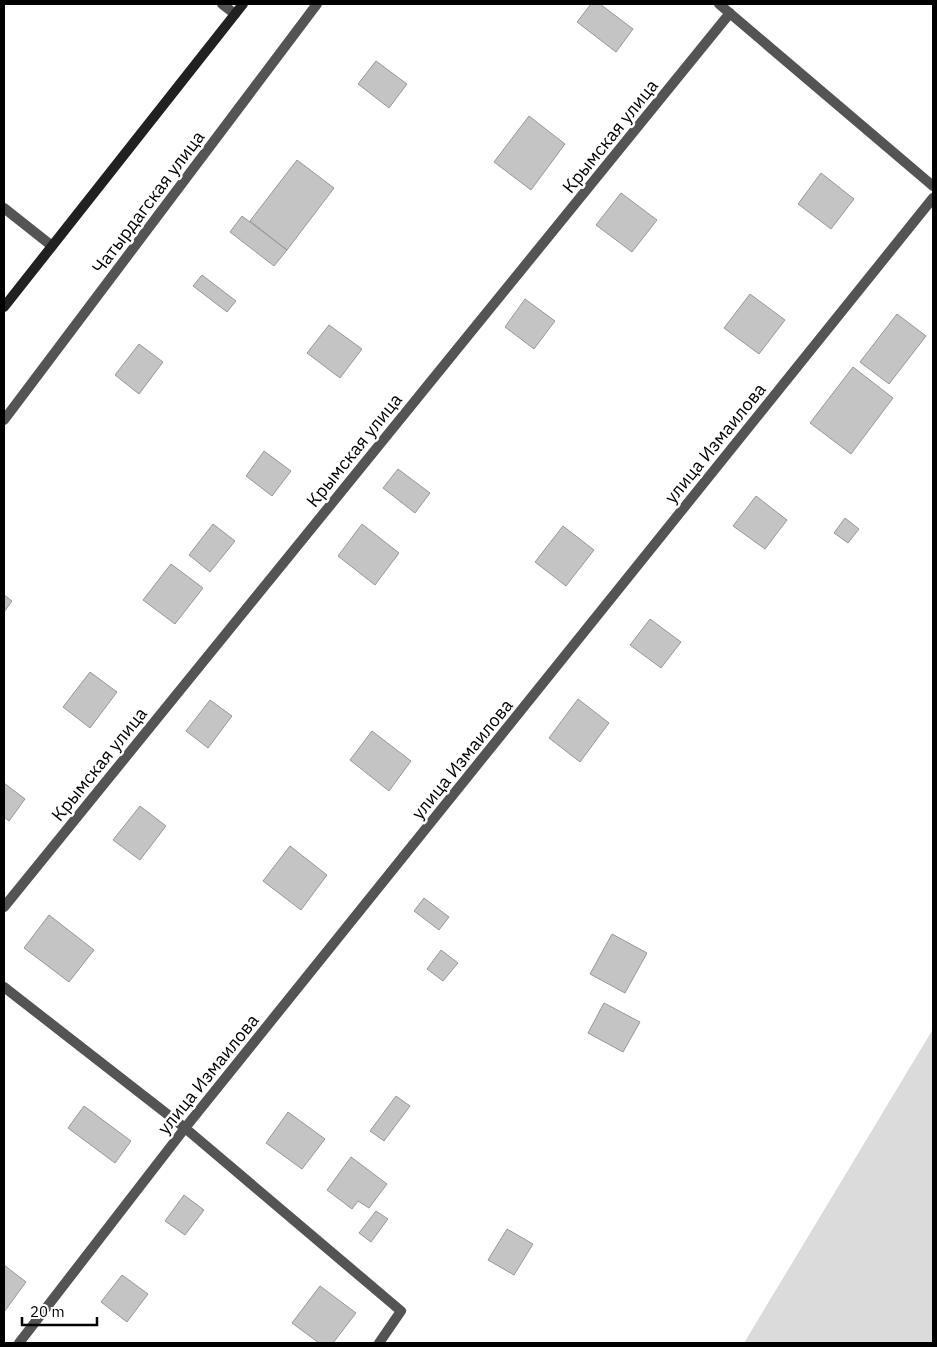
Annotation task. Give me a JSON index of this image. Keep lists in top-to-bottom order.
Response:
{
  "streets": {
    "street": ["Крымская улица", "Чатырдагская улица", "улица Измаилова"]
  },
  "scale_bar": "20 m"
}
